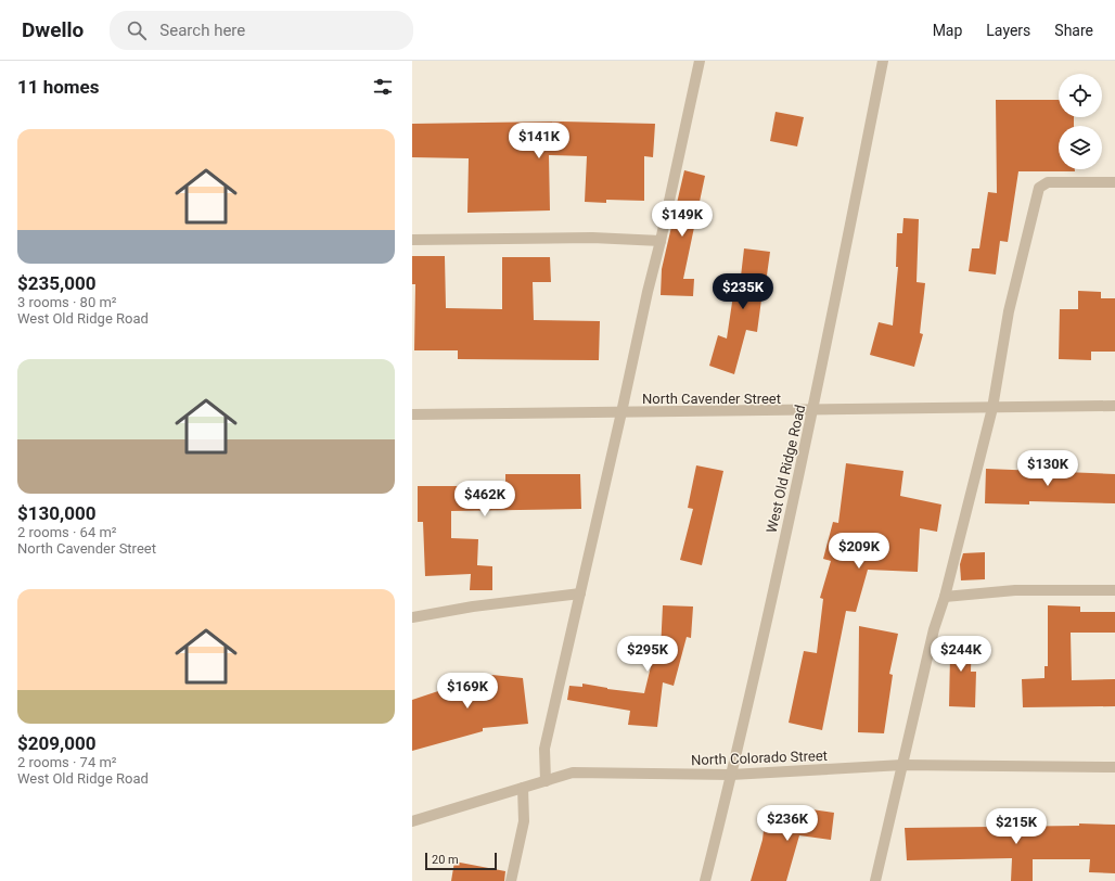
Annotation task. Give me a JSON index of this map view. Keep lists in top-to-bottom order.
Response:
{
  "streets": {
    "street": ["North Cavender Street", "West Old Ridge Road", "North Colorado Street"]
  },
  "crossings": [
    ["North Cavender Street", "West Old Ridge Road"],
    ["West Old Ridge Road", "North Colorado Street"]
  ],
  "scale_bar": "20 m",
  "page": {
    "header": "Dwello",
    "search": "Search here",
    "nav": ["Map", "Layers", "Share"],
    "heading": "11 homes",
    "list": [
      {
        "name": "$235,000",
        "note": "3 rooms · 80 m² · West Old Ridge Road"
      },
      {
        "name": "$130,000",
        "note": "2 rooms · 64 m² · North Cavender Street"
      },
      {
        "name": "$209,000",
        "note": "2 rooms · 74 m² · West Old Ridge Road"
      }
    ],
    "price": [
      "$141K",
      "$149K",
      "$235K",
      "$130K",
      "$462K",
      "$209K",
      "$295K",
      "$244K",
      "$169K",
      "$236K",
      "$215K"
    ],
    "scale": "20 m"
  }
}
